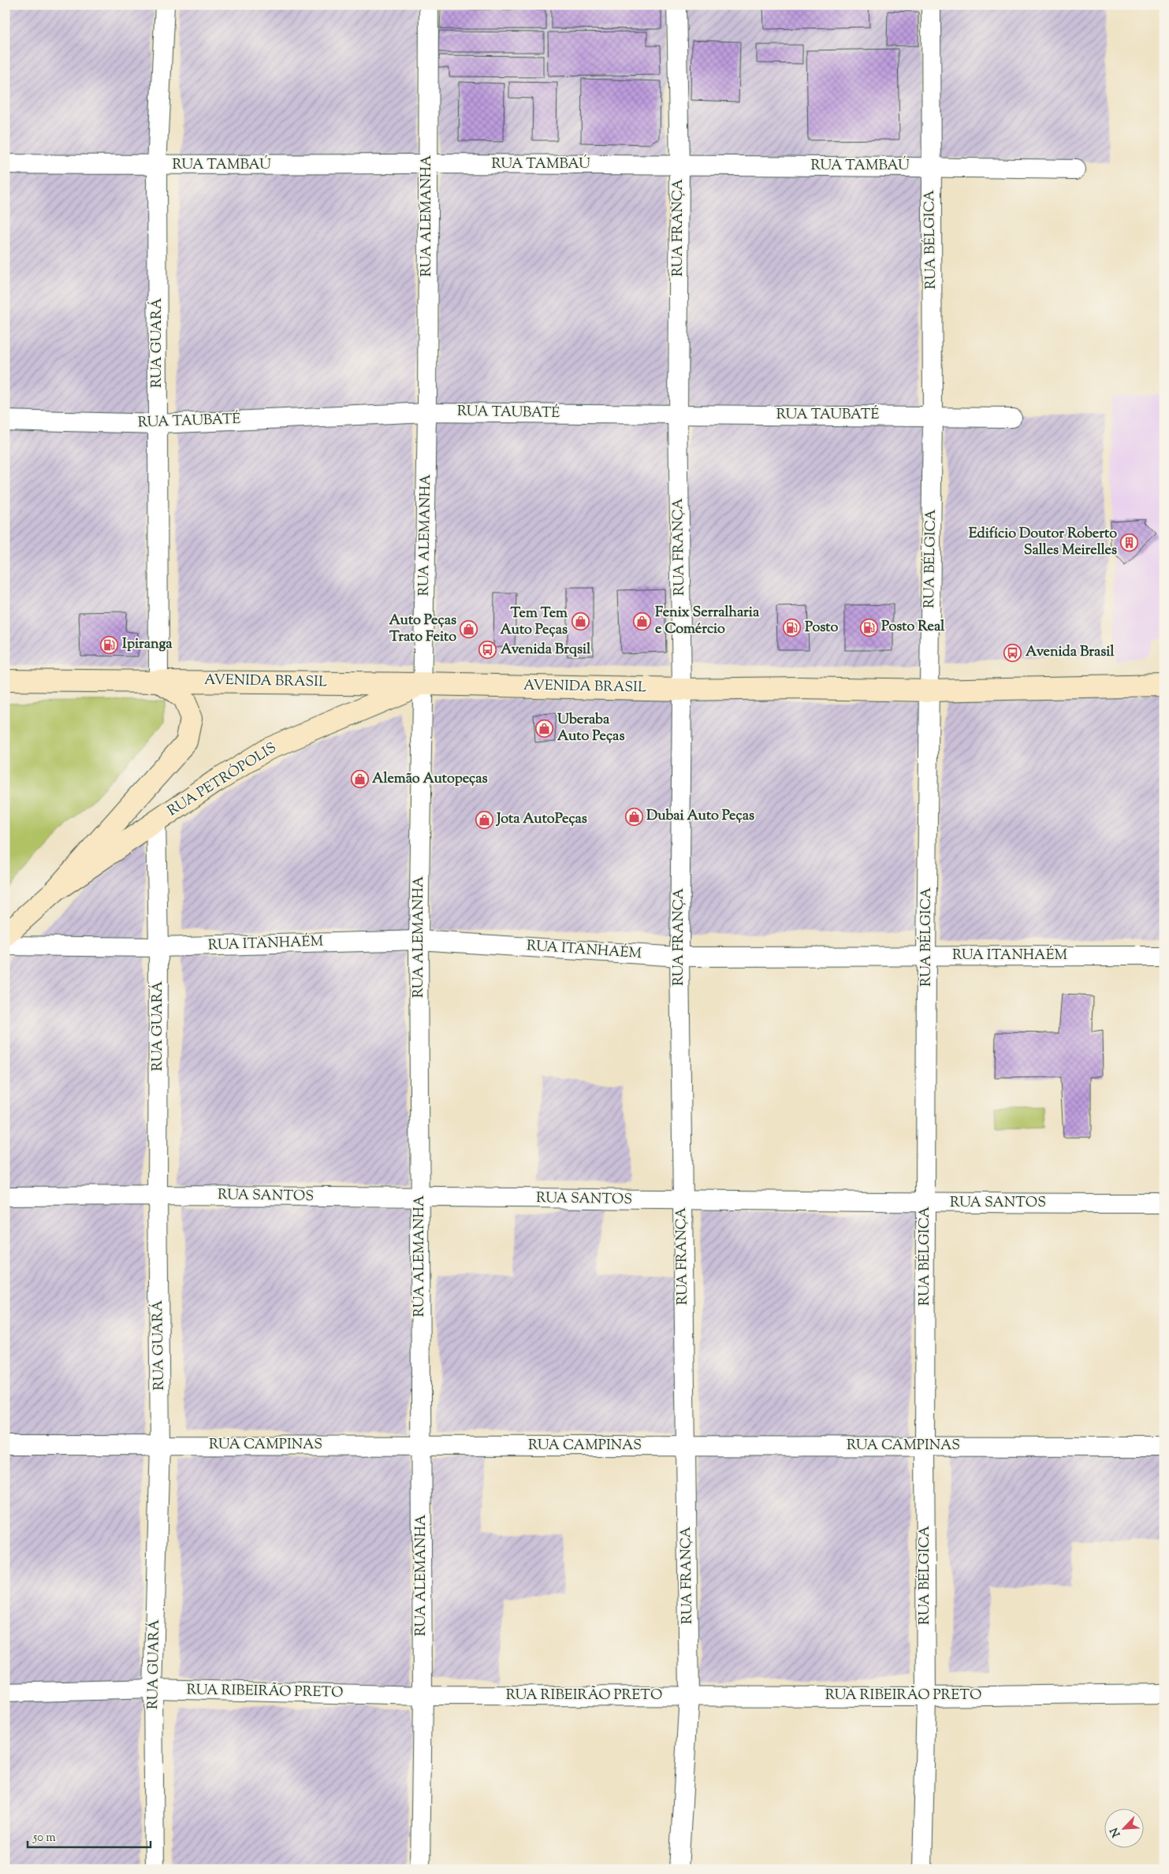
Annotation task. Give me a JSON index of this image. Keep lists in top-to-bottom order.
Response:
{
  "streets": {
    "main road": ["AVENIDA BRASIL", "RUA PETRÓPOLIS"],
    "street": [
      "RUA TAMBAÚ",
      "RUA ALEMANHA",
      "RUA FRANÇA",
      "RUA BÉLGICA",
      "RUA GUARÁ",
      "RUA TAUBATÉ",
      "RUA ITANHAÉM",
      "RUA SANTOS",
      "RUA CAMPINAS",
      "RUA RIBEIRÃO PRETO"
    ]
  },
  "crossings": [
    ["RUA TAMBAÚ", "RUA ALEMANHA"],
    ["RUA TAMBAÚ", "RUA FRANÇA"],
    ["RUA TAMBAÚ", "RUA BÉLGICA"],
    ["RUA TAMBAÚ", "RUA GUARÁ"],
    ["RUA ALEMANHA", "RUA TAUBATÉ"],
    ["RUA ALEMANHA", "AVENIDA BRASIL"],
    ["RUA ALEMANHA", "RUA PETRÓPOLIS"],
    ["RUA ALEMANHA", "RUA ITANHAÉM"],
    ["RUA ALEMANHA", "RUA SANTOS"],
    ["RUA ALEMANHA", "RUA CAMPINAS"],
    ["RUA ALEMANHA", "RUA RIBEIRÃO PRETO"],
    ["RUA FRANÇA", "RUA TAUBATÉ"],
    ["RUA FRANÇA", "AVENIDA BRASIL"],
    ["RUA FRANÇA", "RUA ITANHAÉM"],
    ["RUA FRANÇA", "RUA SANTOS"],
    ["RUA FRANÇA", "RUA CAMPINAS"],
    ["RUA FRANÇA", "RUA RIBEIRÃO PRETO"],
    ["RUA BÉLGICA", "RUA TAUBATÉ"],
    ["RUA BÉLGICA", "AVENIDA BRASIL"],
    ["RUA BÉLGICA", "RUA ITANHAÉM"],
    ["RUA BÉLGICA", "RUA SANTOS"],
    ["RUA BÉLGICA", "RUA CAMPINAS"],
    ["RUA BÉLGICA", "RUA RIBEIRÃO PRETO"],
    ["RUA GUARÁ", "RUA TAUBATÉ"],
    ["RUA GUARÁ", "AVENIDA BRASIL"],
    ["RUA GUARÁ", "RUA PETRÓPOLIS"],
    ["RUA GUARÁ", "RUA ITANHAÉM"],
    ["RUA GUARÁ", "RUA SANTOS"],
    ["RUA GUARÁ", "RUA CAMPINAS"],
    ["RUA GUARÁ", "RUA RIBEIRÃO PRETO"],
    ["AVENIDA BRASIL", "RUA PETRÓPOLIS"]
  ],
  "places": {
    "building": ["Edifício Doutor Roberto Salles Meirelles"],
    "shop": [
      "Fenix Serralharia e Comércio",
      "Tem Tem Auto Peças",
      "Auto Peças Trato Feito",
      "Uberaba Auto Peças",
      "Alemão Autopeças",
      "Dubai Auto Peças",
      "Jota AutoPeças"
    ],
    "fuel station": ["Posto Real", "Posto", "Ipiranga"],
    "bus stop": ["Avenida Brqsil", "Avenida Brasil"]
  },
  "scale_bar": "50 m",
  "north": "bottom left"
}
